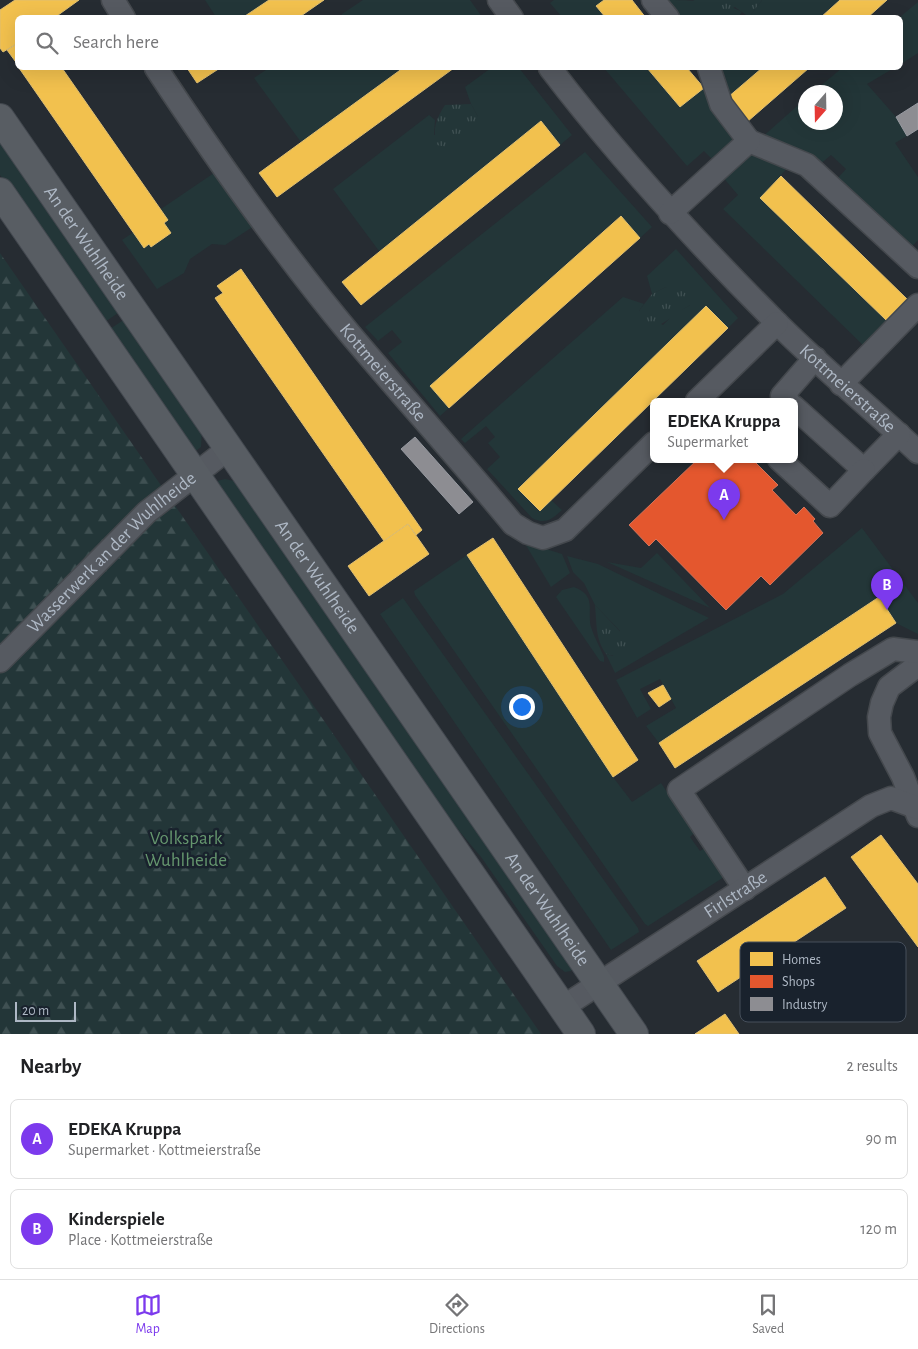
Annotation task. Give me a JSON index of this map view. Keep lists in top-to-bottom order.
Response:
{
  "streets": {
    "main road": ["An der Wuhlheide"],
    "street": ["Kottmeierstraße", "Wasserwerk an der Wuhlheide", "Firlstraße"]
  },
  "crossings": [
    ["An der Wuhlheide", "Wasserwerk an der Wuhlheide"],
    ["An der Wuhlheide", "Firlstraße"]
  ],
  "parks": ["Volkspark Wuhlheide"],
  "legend": ["Homes", "Shops", "Industry"],
  "scale_bar": "20 m",
  "north": "bottom",
  "page": {
    "search": "Search here",
    "popup": ["EDEKA Kruppa", "Supermarket"],
    "pins": ["A", "B"],
    "scale": "20 m",
    "heading": ["Nearby", "2 results"],
    "list": [
      {
        "mark": "A",
        "name": "EDEKA Kruppa",
        "note": "Supermarket · Kottmeierstraße",
        "value": "90 m"
      },
      {
        "mark": "B",
        "name": "Kinderspiele",
        "note": "Place · Kottmeierstraße",
        "value": "120 m"
      }
    ],
    "nav": ["Map", "Directions", "Saved"]
  }
}
